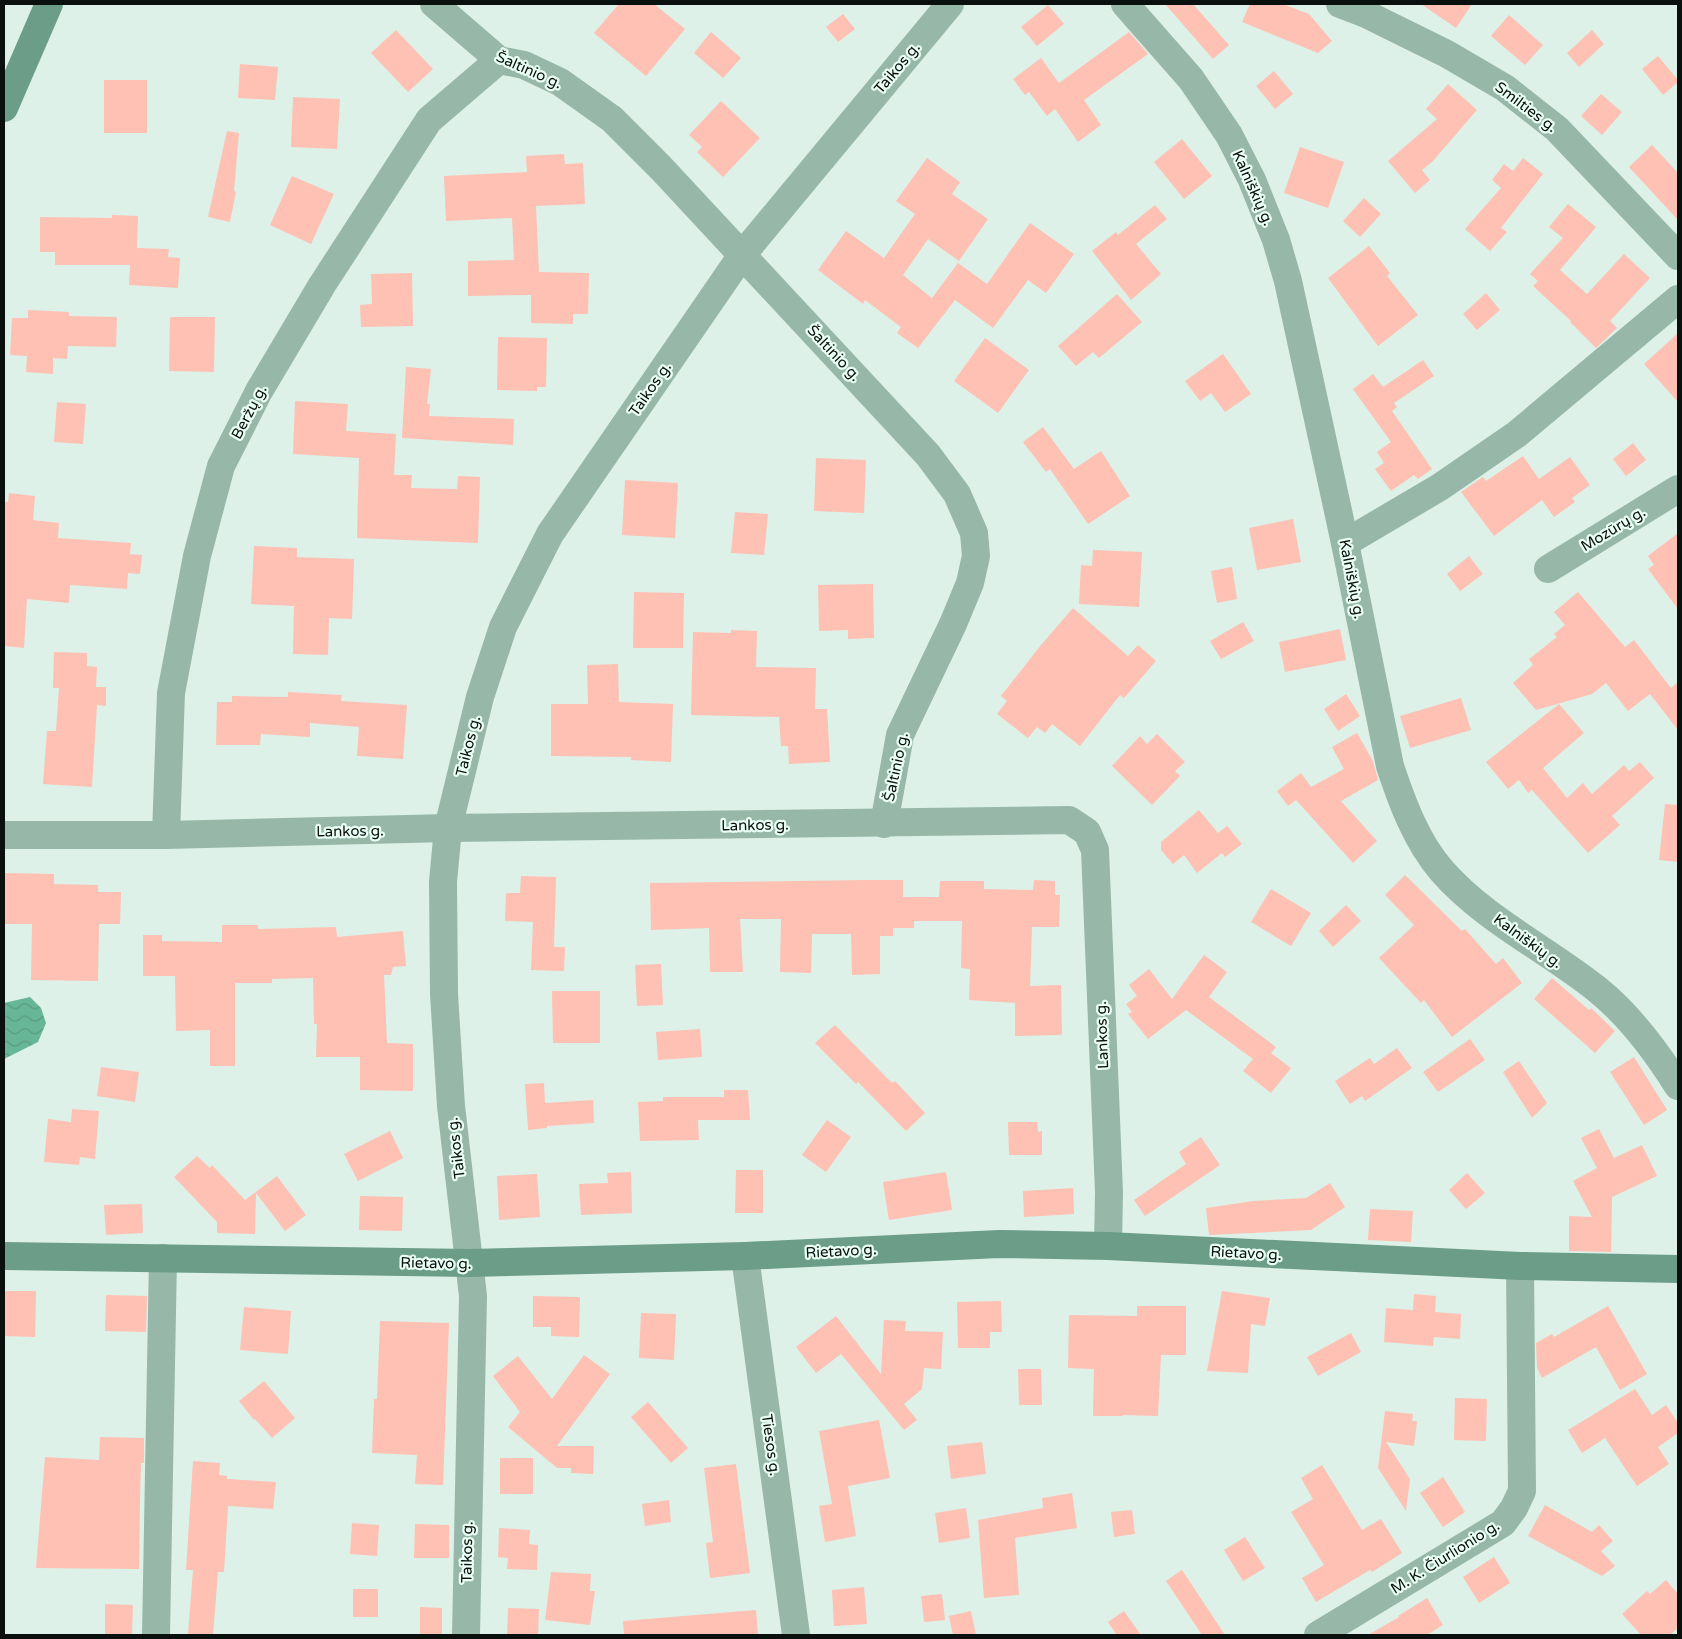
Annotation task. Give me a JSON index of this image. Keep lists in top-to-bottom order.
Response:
{
  "streets": {
    "main road": ["Rietavo g."],
    "street": [
      "Taikos g.",
      "Šaltinio g.",
      "Smilties g.",
      "Kalniškių g.",
      "Beržų g.",
      "Mozūrų g.",
      "Lankos g.",
      "Tiesos g.",
      "M. K. Čiurlionio g."
    ]
  },
  "crossings": [
    ["Taikos g.", "Šaltinio g."],
    ["Taikos g.", "Lankos g."],
    ["Taikos g.", "Rietavo g."],
    ["Šaltinio g.", "Beržų g."],
    ["Šaltinio g.", "Lankos g."],
    ["Beržų g.", "Lankos g."],
    ["Lankos g.", "Rietavo g."],
    ["Rietavo g.", "Tiesos g."],
    ["Rietavo g.", "M. K. Čiurlionio g."]
  ]
}
